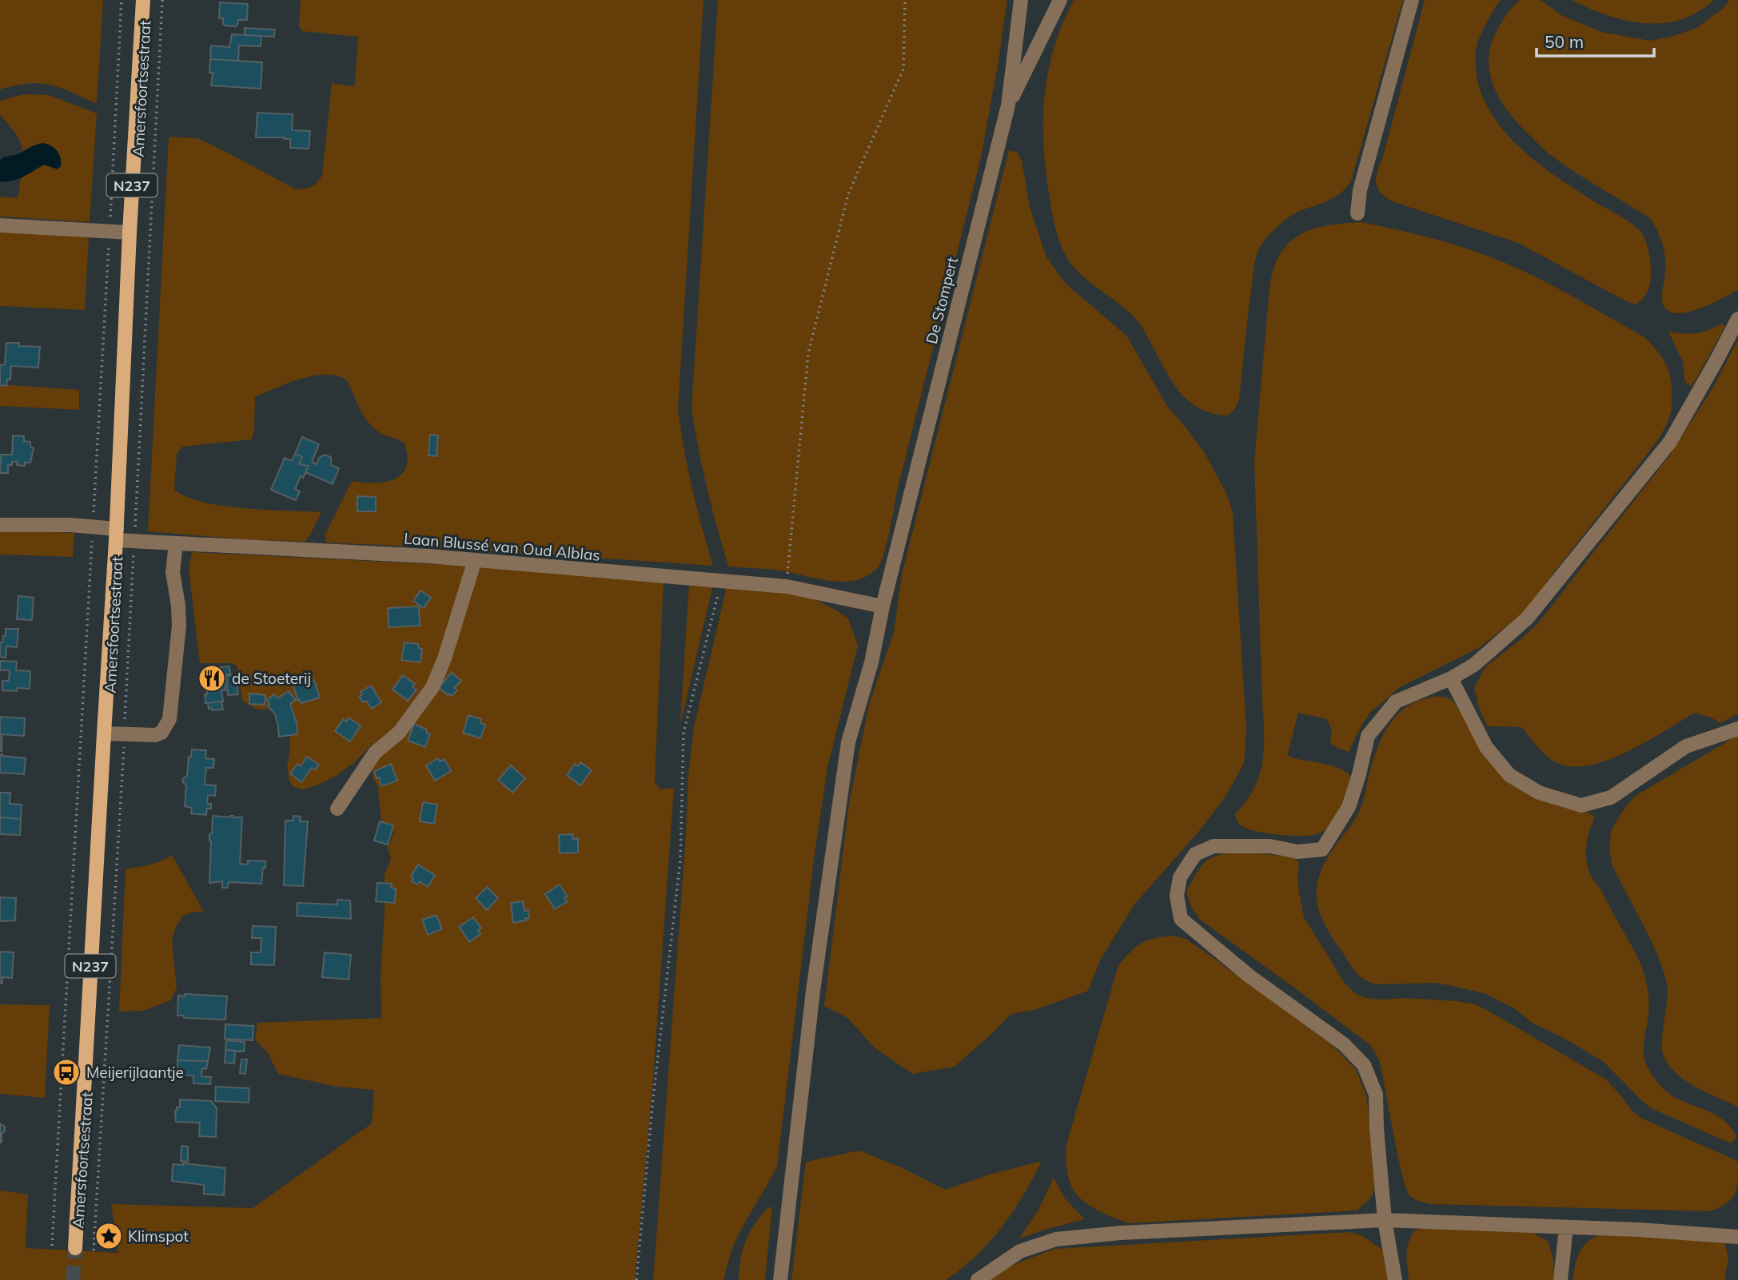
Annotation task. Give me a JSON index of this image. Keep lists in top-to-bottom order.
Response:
{
  "streets": {
    "main road": ["Amersfoortsestraat", "N237"],
    "street": ["De Stompert", "Laan Blussé van Oud Alblas"]
  },
  "crossings": [
    ["Amersfoortsestraat", "Laan Blussé van Oud Alblas"],
    ["De Stompert", "Laan Blussé van Oud Alblas"]
  ],
  "places": {
    "restaurant": ["de Stoeterij"],
    "bus stop": ["Meijerijlaantje"],
    "place": ["Klimspot"]
  },
  "scale_bar": "50 m"
}
